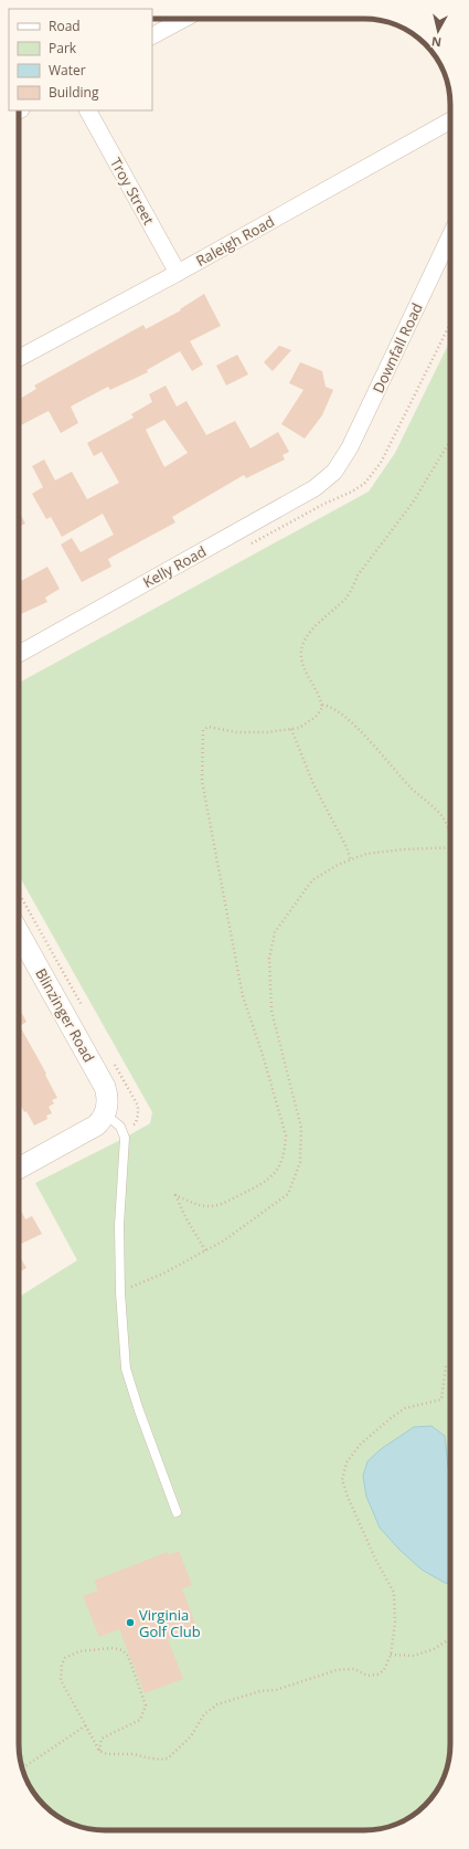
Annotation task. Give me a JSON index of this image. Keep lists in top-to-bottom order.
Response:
{
  "streets": {
    "street": [
      "Troy Street",
      "Raleigh Road",
      "Downfall Road",
      "Kelly Road",
      "Blinzinger Road"
    ]
  },
  "crossings": [
    ["Troy Street", "Raleigh Road"],
    ["Downfall Road", "Kelly Road"]
  ],
  "places": ["Virginia Golf Club"],
  "legend": [
    "Road",
    "Park",
    "Water",
    "Building"
  ],
  "north": "bottom"
}
